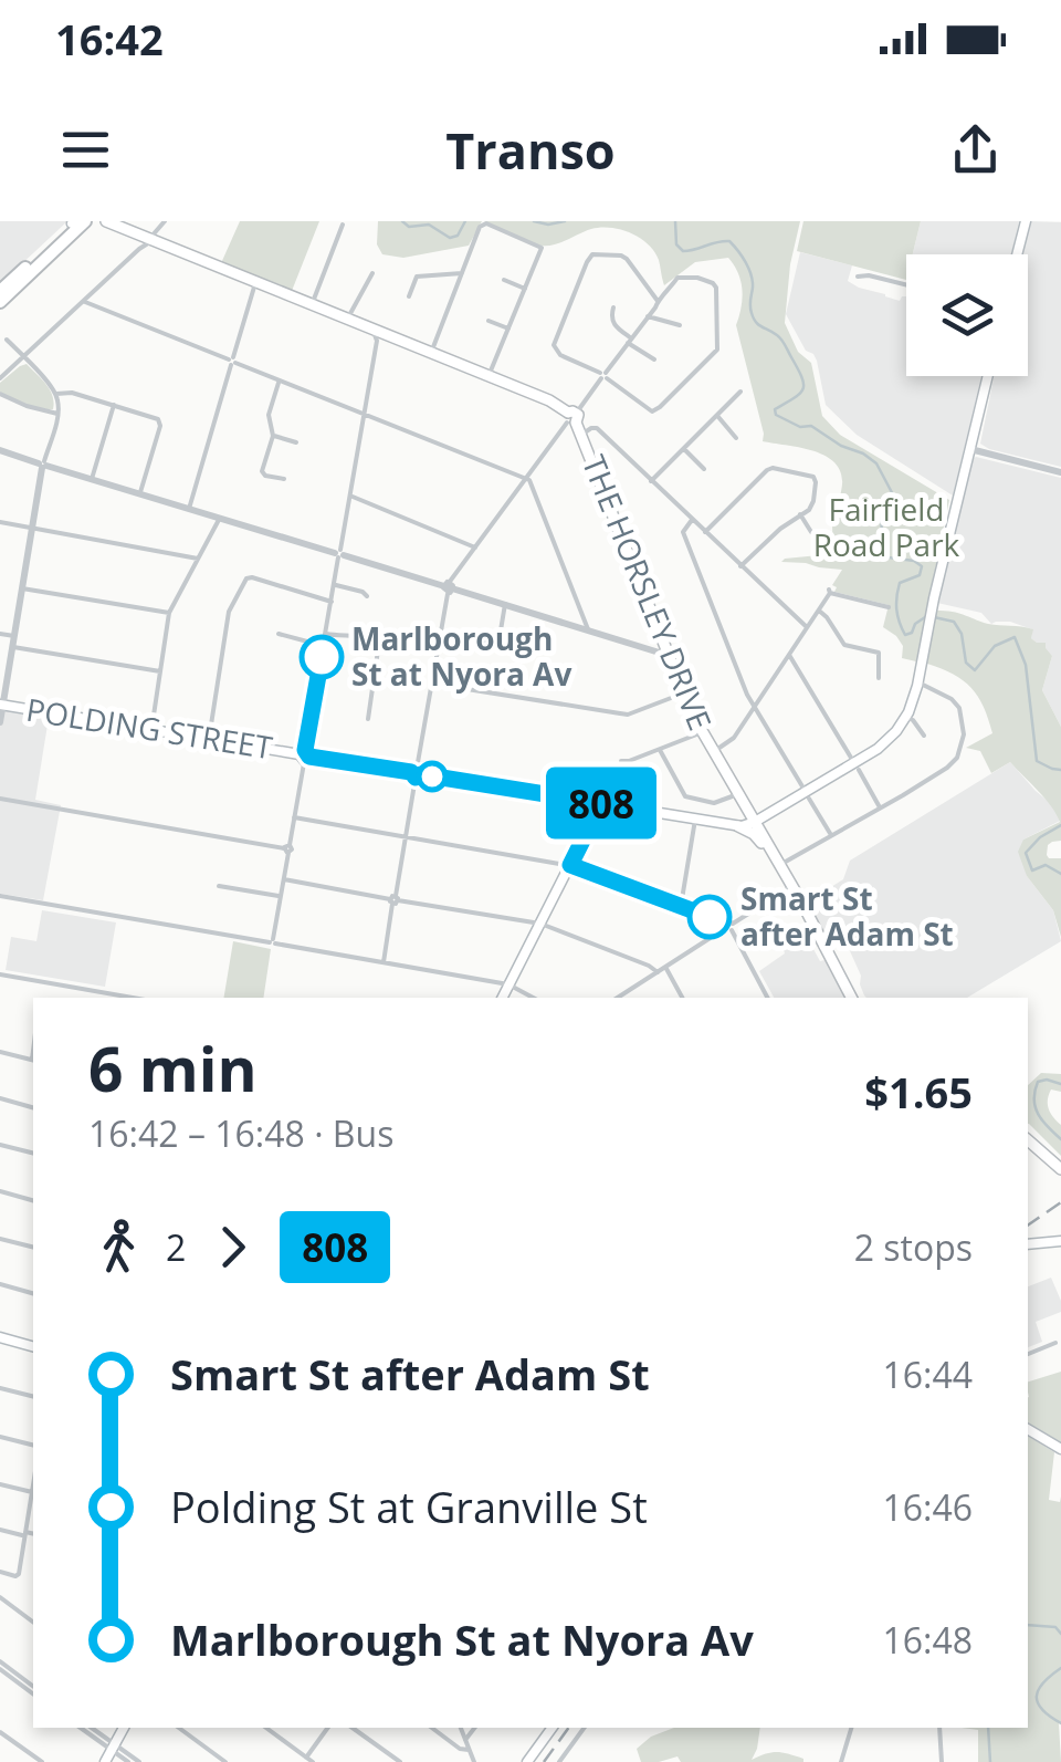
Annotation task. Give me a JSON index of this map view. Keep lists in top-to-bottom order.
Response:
{
  "streets": {
    "main road": ["THE HORSLEY DRIVE", "POLDING STREET"]
  },
  "crossings": [
    ["THE HORSLEY DRIVE", "POLDING STREET"]
  ],
  "parks": ["Fairfield Road Park"],
  "places": ["Marlborough St at Nyora Av", "Smart St after Adam St"],
  "lines": ["bus line 808"],
  "page": {
    "status": "16:42",
    "header": "Transo",
    "on_map": "808",
    "heading": ["6 min", "16:42 – 16:48 · Bus", "$1.65"],
    "legs": ["2", "808", "2 stops"],
    "list": [
      {
        "name": "Smart St after Adam St",
        "value": "16:44"
      },
      {
        "name": "Polding St at Granville St",
        "value": "16:46"
      },
      {
        "name": "Marlborough St at Nyora Av",
        "value": "16:48"
      }
    ]
  }
}
